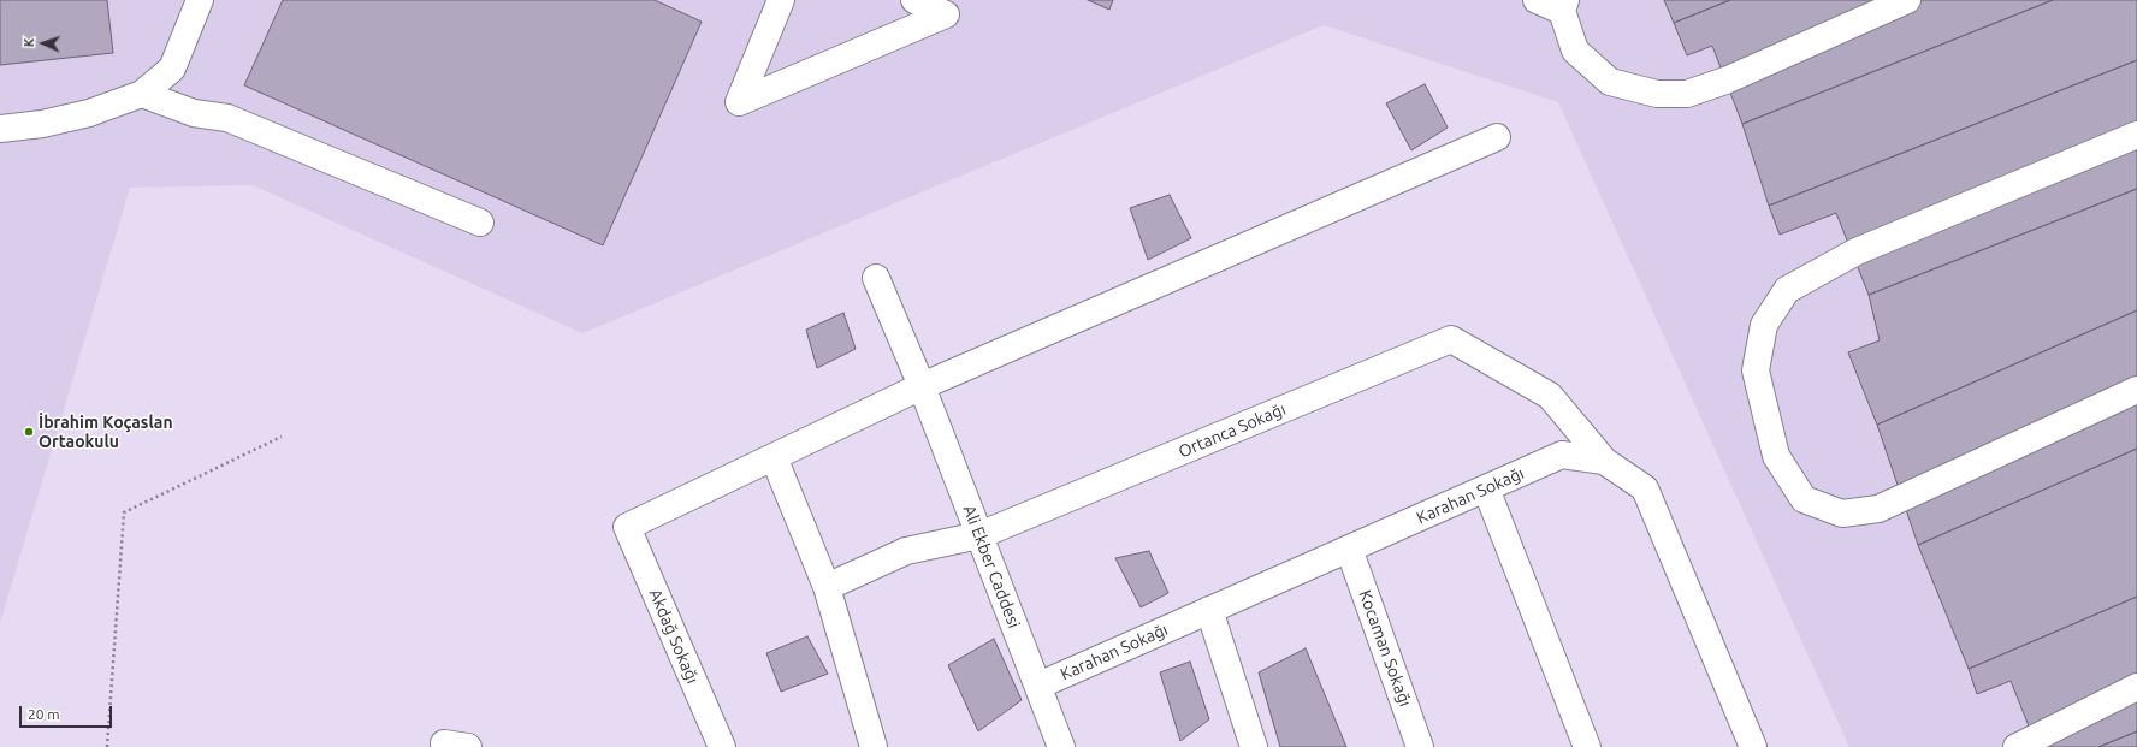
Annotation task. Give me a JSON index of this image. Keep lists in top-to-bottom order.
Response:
{
  "streets": {
    "street": [
      "Ortanca Sokağı",
      "Karahan Sokağı",
      "Ali Ekber Caddesi",
      "Akdağ Sokağı",
      "Kocaman Sokağı"
    ]
  },
  "crossings": [
    ["Ortanca Sokağı", "Karahan Sokağı"],
    ["Ortanca Sokağı", "Ali Ekber Caddesi"],
    ["Karahan Sokağı", "Ali Ekber Caddesi"],
    ["Karahan Sokağı", "Kocaman Sokağı"]
  ],
  "places": ["İbrahim Koçaslan Ortaokulu"],
  "scale_bar": "20 m",
  "north": "left"
}
